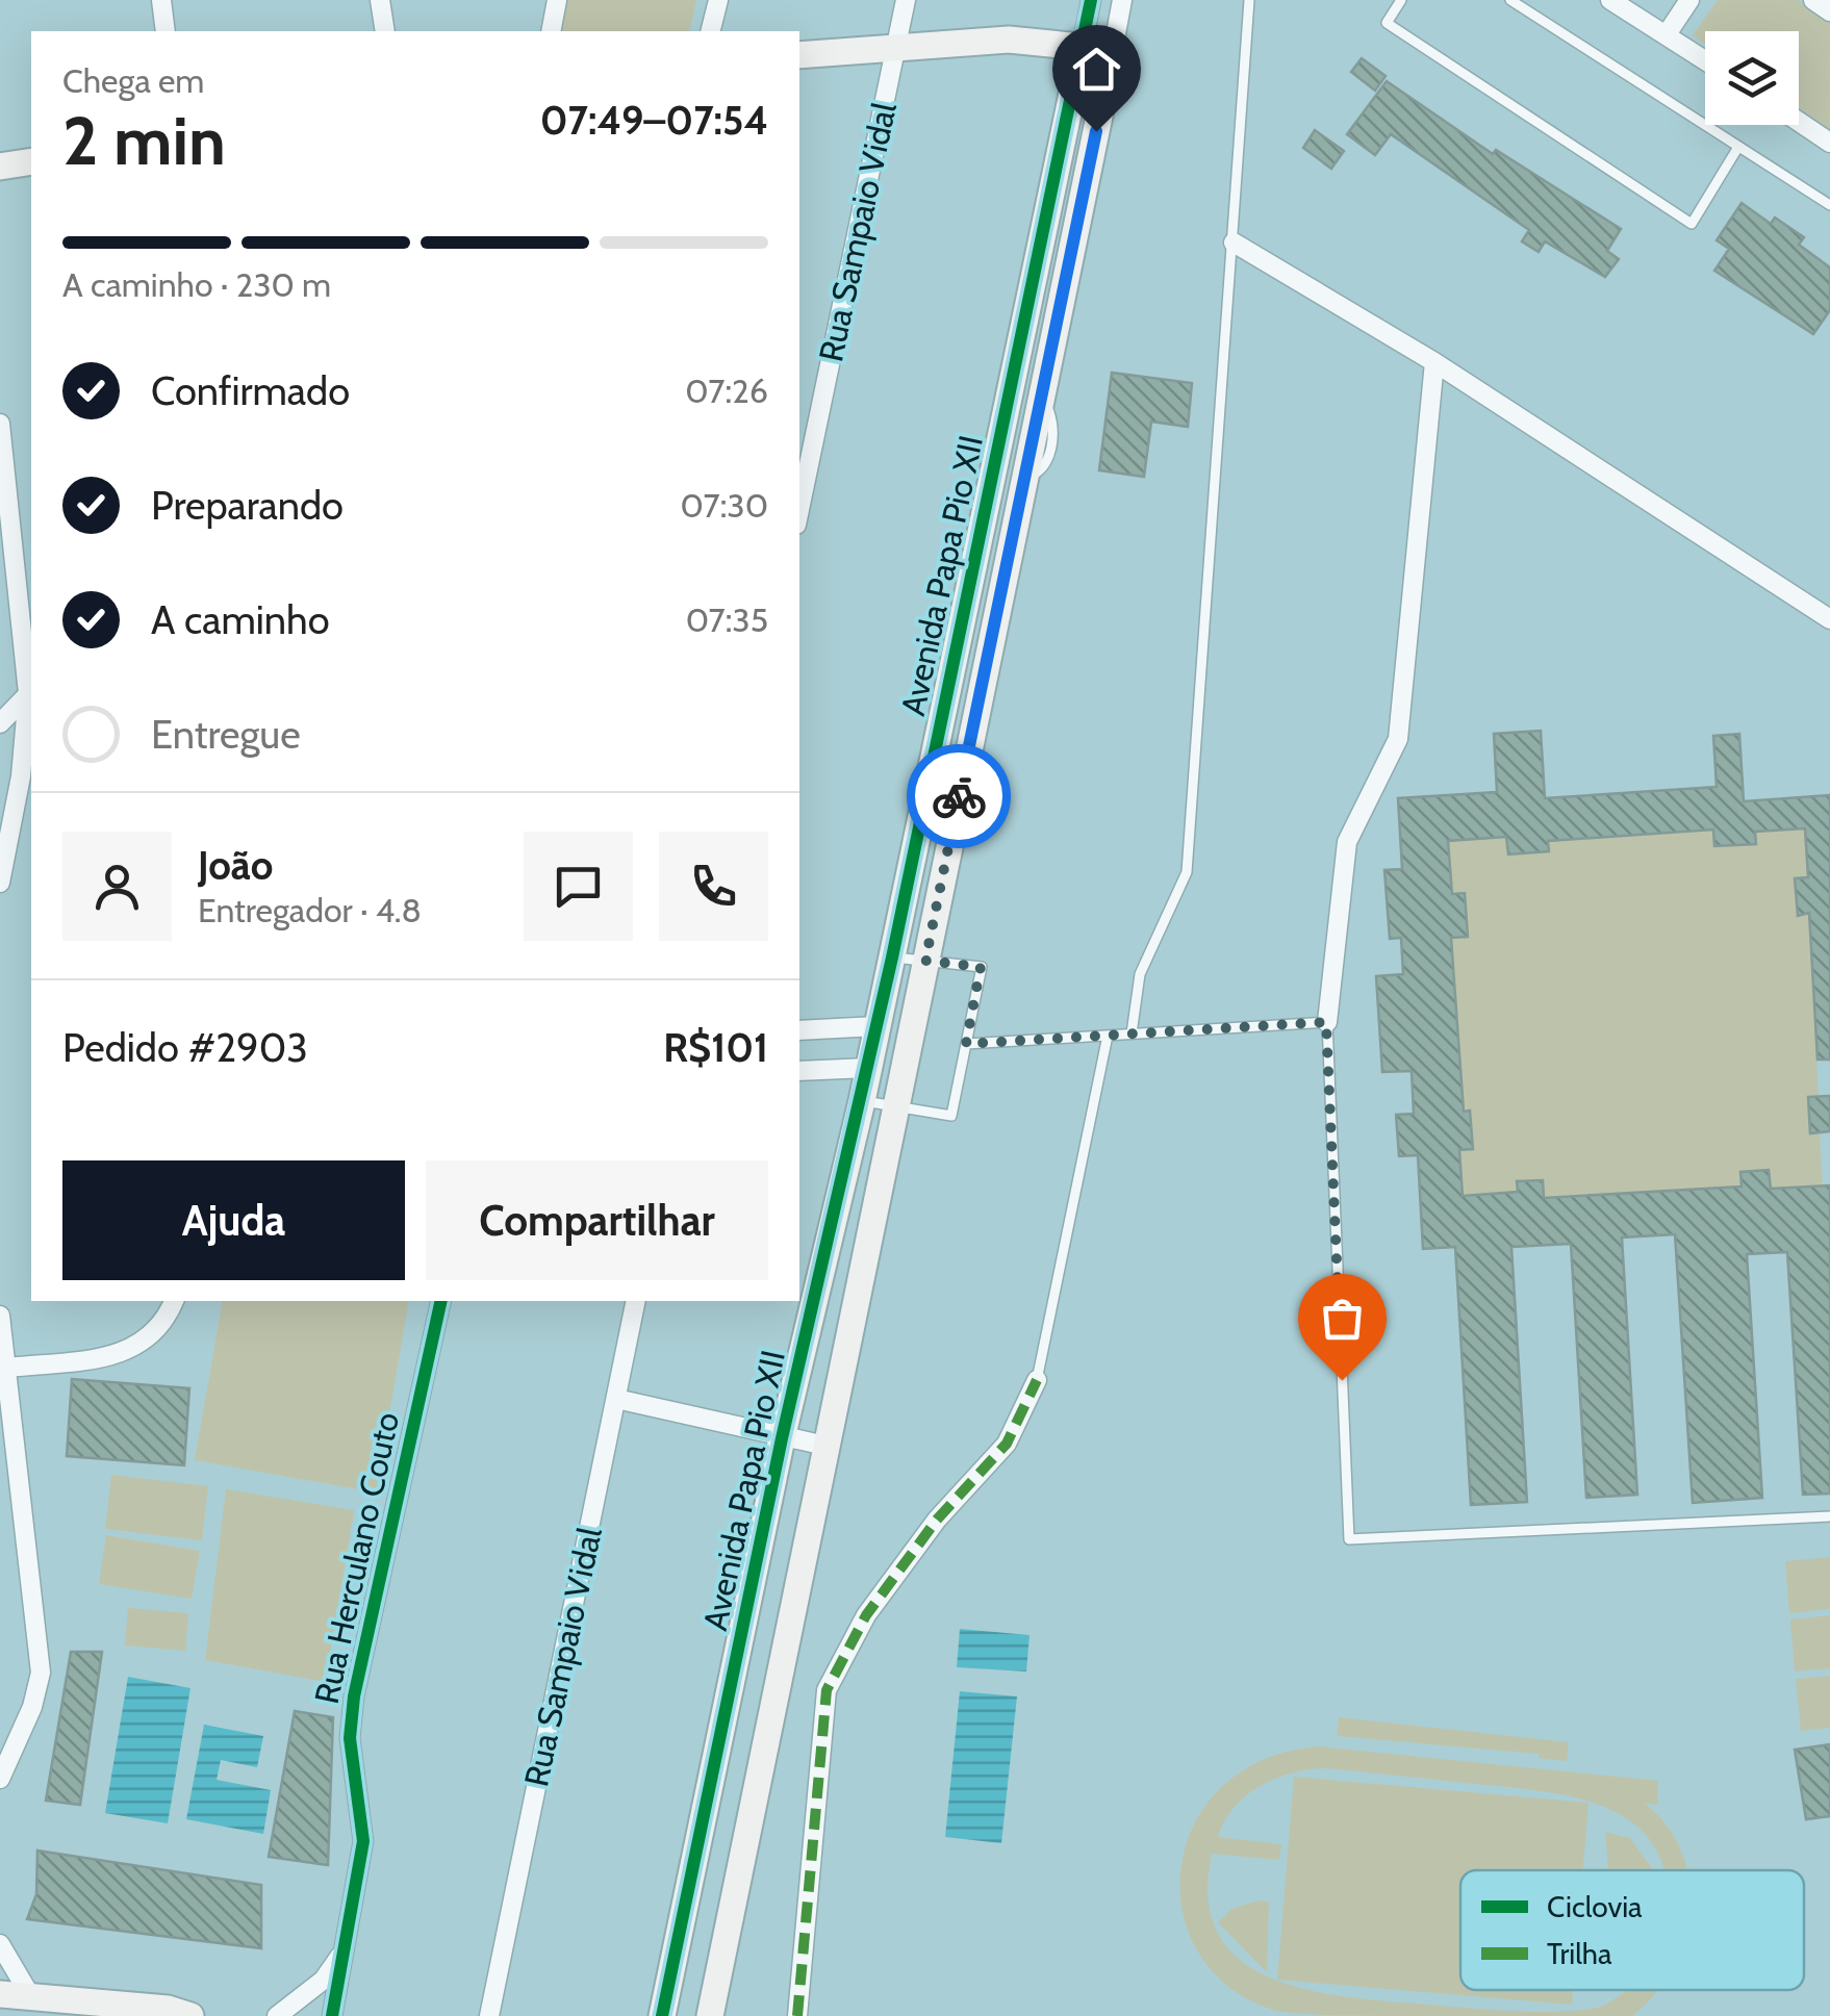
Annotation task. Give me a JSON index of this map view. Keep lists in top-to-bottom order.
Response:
{
  "streets": {
    "street": ["Rua Sampaio Vidal", "Avenida Papa Pio XII", "Rua Herculano Couto"]
  },
  "legend": ["Ciclovia", "Trilha"],
  "page": {
    "heading": ["2 min", "Chega em", "07:49–07:54"],
    "panel": [
      "João",
      "Entregador · 4.8",
      "Pedido #2903",
      "R$101"
    ],
    "bar": "A caminho · 230 m",
    "list": [
      ["Confirmado", "07:26"],
      ["Preparando", "07:30"],
      ["A caminho", "07:35"],
      "Entregue"
    ],
    "buttons": ["Ajuda", "Compartilhar"]
  }
}
